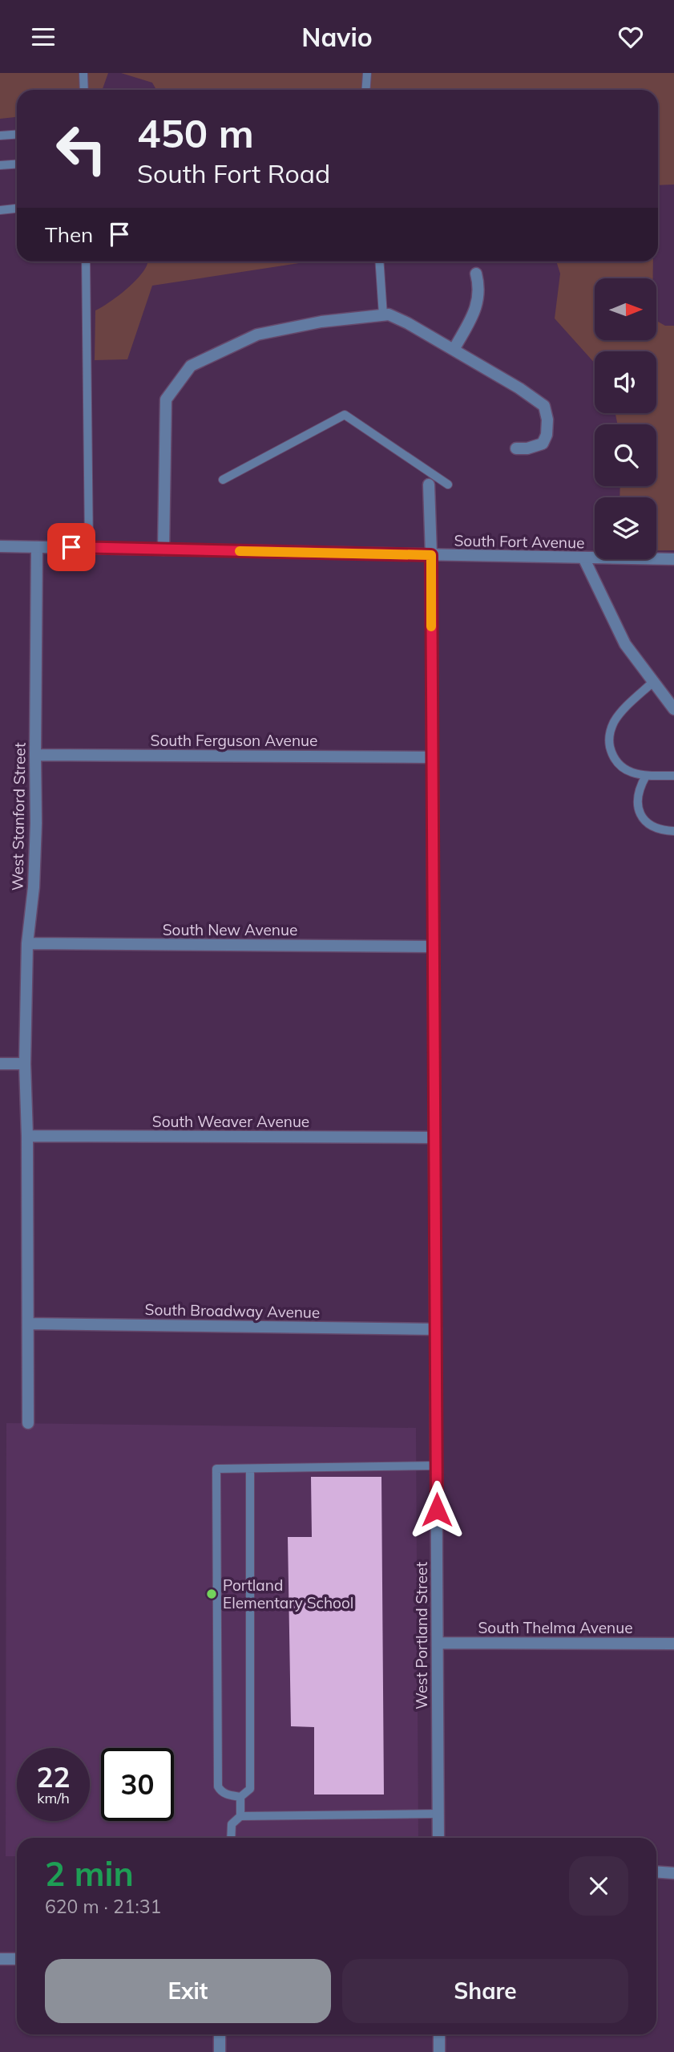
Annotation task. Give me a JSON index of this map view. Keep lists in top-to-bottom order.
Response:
{
  "streets": {
    "street": [
      "South Fort Avenue",
      "South Ferguson Avenue",
      "West Stanford Street",
      "South New Avenue",
      "South Weaver Avenue",
      "South Broadway Avenue",
      "South Thelma Avenue",
      "West Portland Street"
    ]
  },
  "crossings": [
    ["South Fort Avenue", "West Stanford Street"],
    ["South Fort Avenue", "West Portland Street"],
    ["South Ferguson Avenue", "West Stanford Street"],
    ["South Ferguson Avenue", "West Portland Street"],
    ["West Stanford Street", "South New Avenue"],
    ["West Stanford Street", "South Weaver Avenue"],
    ["West Stanford Street", "South Broadway Avenue"],
    ["South New Avenue", "West Portland Street"],
    ["South Weaver Avenue", "West Portland Street"],
    ["South Broadway Avenue", "West Portland Street"],
    ["South Thelma Avenue", "West Portland Street"]
  ],
  "places": ["Portland Elementary School"],
  "north": "right",
  "page": {
    "header": "Navio",
    "turn": ["450 m", "South Fort Road"],
    "then": "Then",
    "speed": "22 km/h",
    "limit": "30",
    "heading": ["2 min", "620 m · 21:31"],
    "buttons": ["Exit", "Share"]
  }
}
